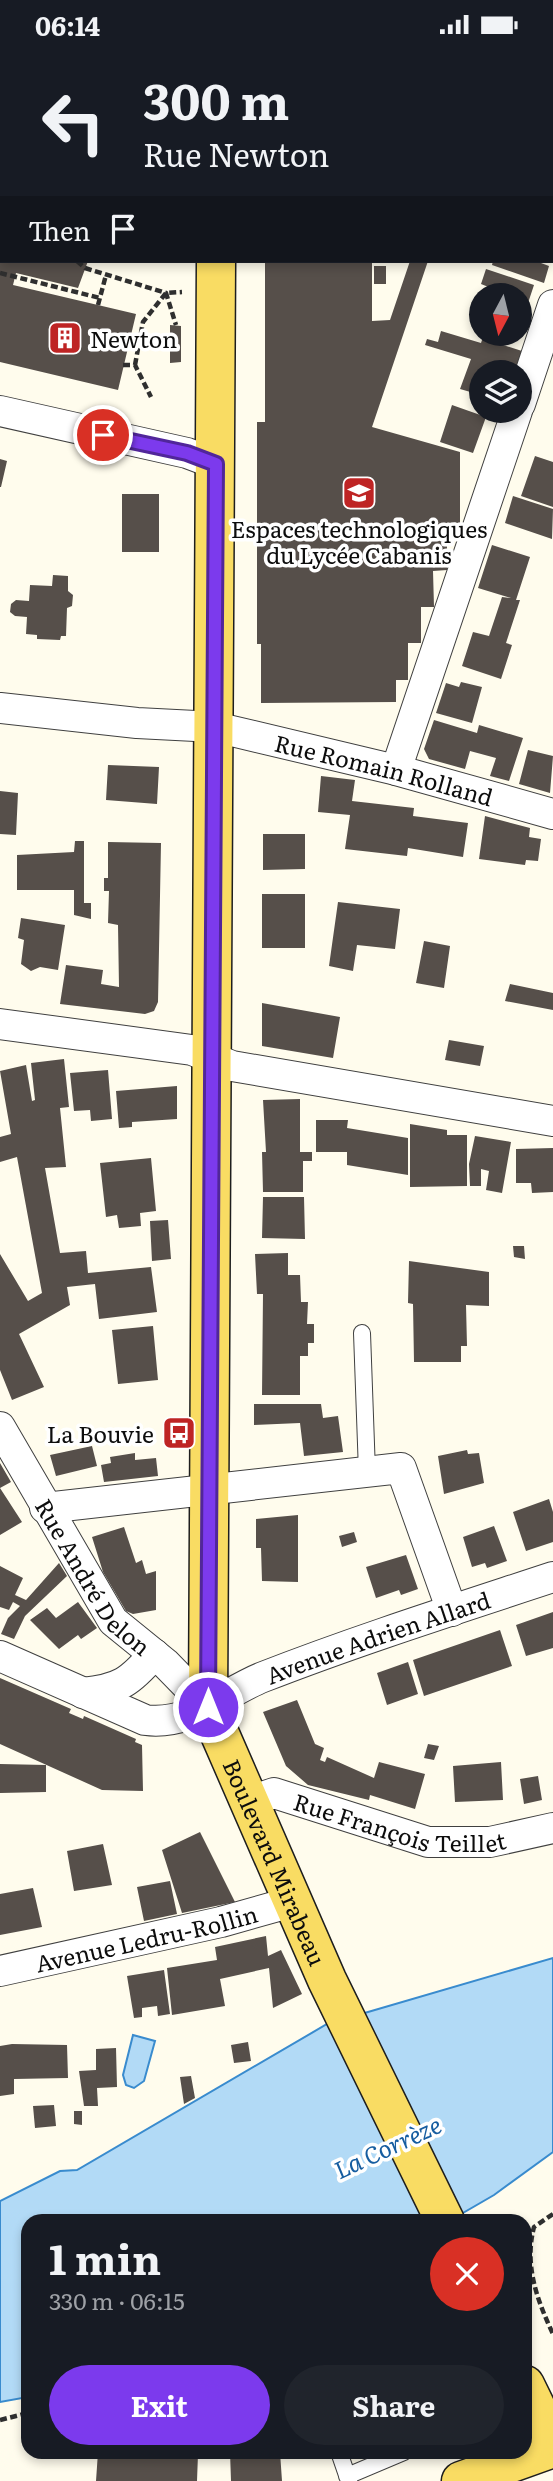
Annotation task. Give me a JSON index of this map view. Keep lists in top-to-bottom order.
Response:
{
  "streets": {
    "main road": ["Boulevard Mirabeau"],
    "street": [
      "Rue Romain Rolland",
      "Rue André Delon",
      "Avenue Adrien Allard",
      "Rue François Teillet",
      "Avenue Ledru-Rollin"
    ]
  },
  "crossings": [
    ["Rue André Delon", "Avenue Adrien Allard"],
    ["Rue André Delon", "Boulevard Mirabeau"],
    ["Avenue Adrien Allard", "Boulevard Mirabeau"],
    ["Rue François Teillet", "Boulevard Mirabeau"],
    ["Boulevard Mirabeau", "Avenue Ledru-Rollin"]
  ],
  "water": ["La Corrèze"],
  "places": {
    "building": ["Newton"],
    "school or university": ["Espaces technologiques du Lycée Cabanis"],
    "bus stop": ["La Bouvie"]
  },
  "north": "bottom",
  "page": {
    "status": "06:14",
    "turn": ["300 m", "Rue Newton"],
    "then": "Then",
    "heading": ["1 min", "330 m · 06:15"],
    "buttons": ["Exit", "Share"]
  }
}
